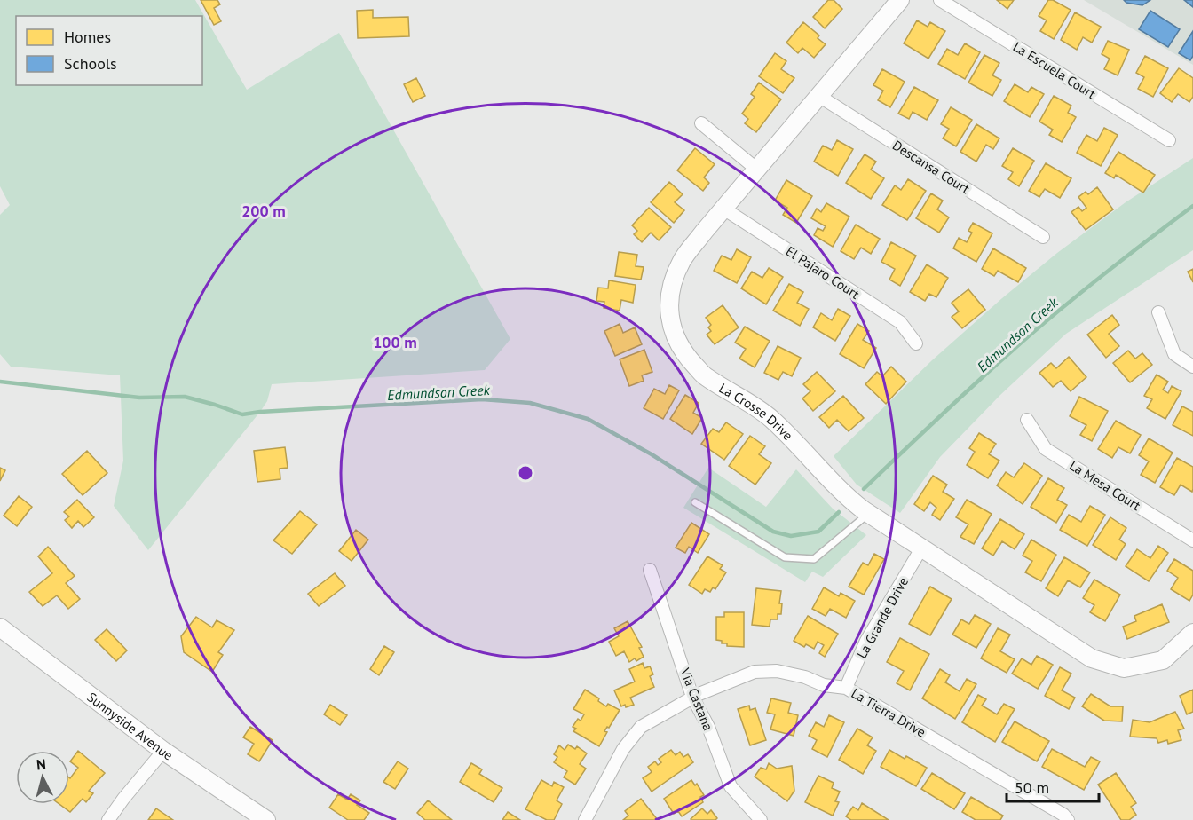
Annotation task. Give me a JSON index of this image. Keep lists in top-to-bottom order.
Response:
{
  "streets": {
    "street": [
      "La Escuela Court",
      "Descansa Court",
      "El Pajaro Court",
      "La Crosse Drive",
      "La Mesa Court",
      "La Grande Drive",
      "Via Castana",
      "La Tierra Drive",
      "Sunnyside Avenue"
    ]
  },
  "crossings": [
    ["Descansa Court", "La Crosse Drive"],
    ["El Pajaro Court", "La Crosse Drive"],
    ["La Crosse Drive", "La Grande Drive"],
    ["La Grande Drive", "La Tierra Drive"],
    ["Via Castana", "La Tierra Drive"]
  ],
  "water": ["Edmundson Creek"],
  "legend": ["Homes", "Schools"],
  "scale_bar": "50 m",
  "north": "top",
  "rings": ["200 m", "100 m"]
}
